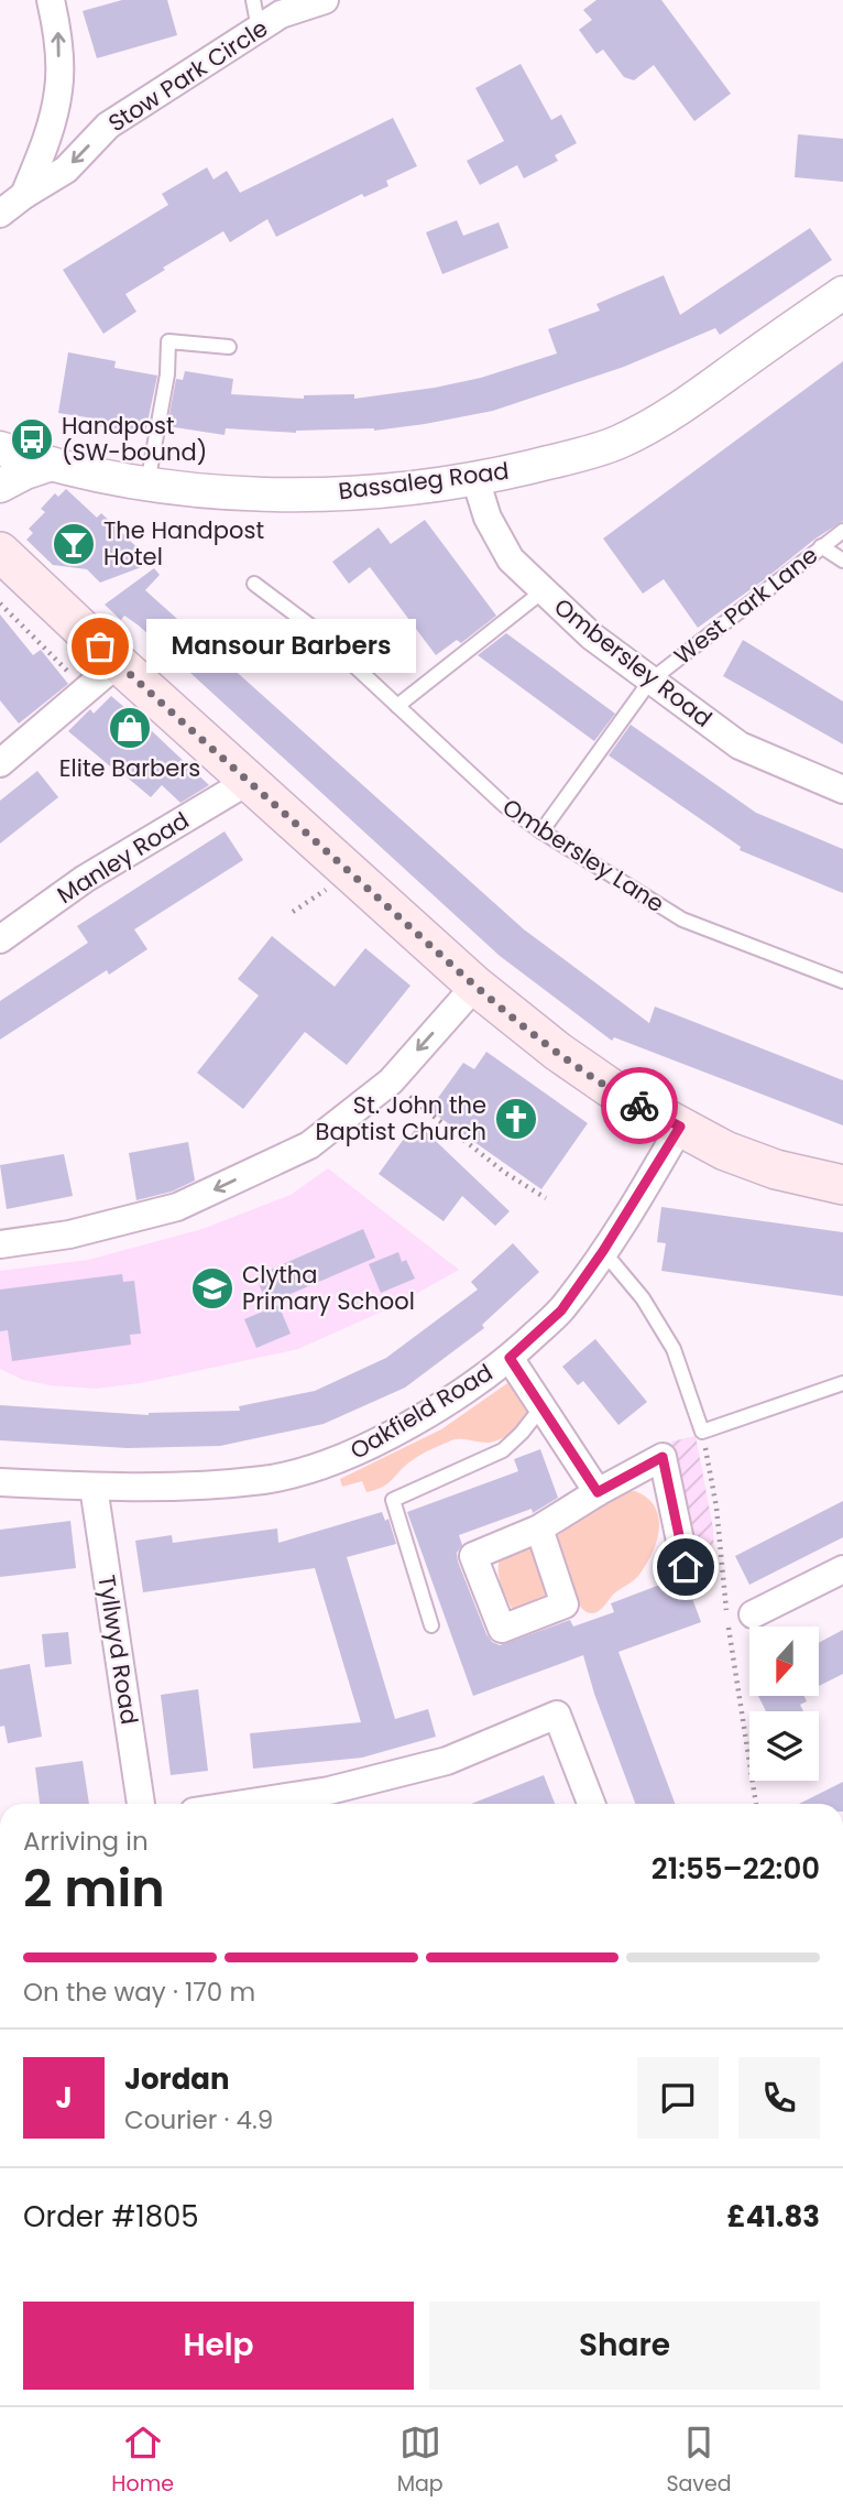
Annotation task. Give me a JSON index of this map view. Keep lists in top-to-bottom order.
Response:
{
  "streets": {
    "street": [
      "Stow Park Circle",
      "Bassaleg Road",
      "Ombersley Road",
      "Manley Road",
      "Oakfield Road",
      "Tyllwyd Road"
    ],
    "lane": ["West Park Lane", "Ombersley Lane"]
  },
  "crossings": [
    ["Bassaleg Road", "Ombersley Road"],
    ["West Park Lane", "Ombersley Road"],
    ["West Park Lane", "Ombersley Lane"],
    ["Oakfield Road", "Tyllwyd Road"]
  ],
  "places": {
    "bus stop": ["Handpost (SW-bound)"],
    "bar": ["The Handpost Hotel"],
    "other": ["Mansour Barbers"],
    "shop": ["Elite Barbers"],
    "church": ["St. John the Baptist Church"],
    "school or university": ["Clytha Primary School"]
  },
  "north": "bottom",
  "page": {
    "bubble": "Mansour Barbers",
    "heading": ["2 min", "Arriving in", "21:55–22:00"],
    "panel": [
      "Jordan",
      "Courier · 4.9",
      "Order #1805",
      "£41.83"
    ],
    "bar": "On the way · 170 m",
    "round": "J",
    "buttons": ["Help", "Share"],
    "tabs": ["Home", "Map", "Saved"]
  }
}
